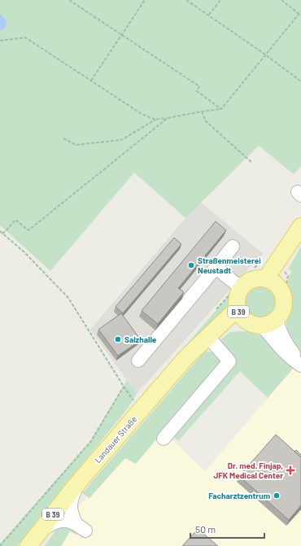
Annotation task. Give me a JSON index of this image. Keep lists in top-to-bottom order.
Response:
{
  "streets": {
    "main road": ["B 39", "Landauer Straße"]
  },
  "crossings": [
    ["B 39", "Landauer Straße"]
  ],
  "places": {
    "other": ["Straßenmeisterei Neustadt", "Salzhalle", "Facharztzentrum"],
    "health": ["Dr. med. Finjap, JFK Medical Center"]
  },
  "scale_bar": "50 m"
}
